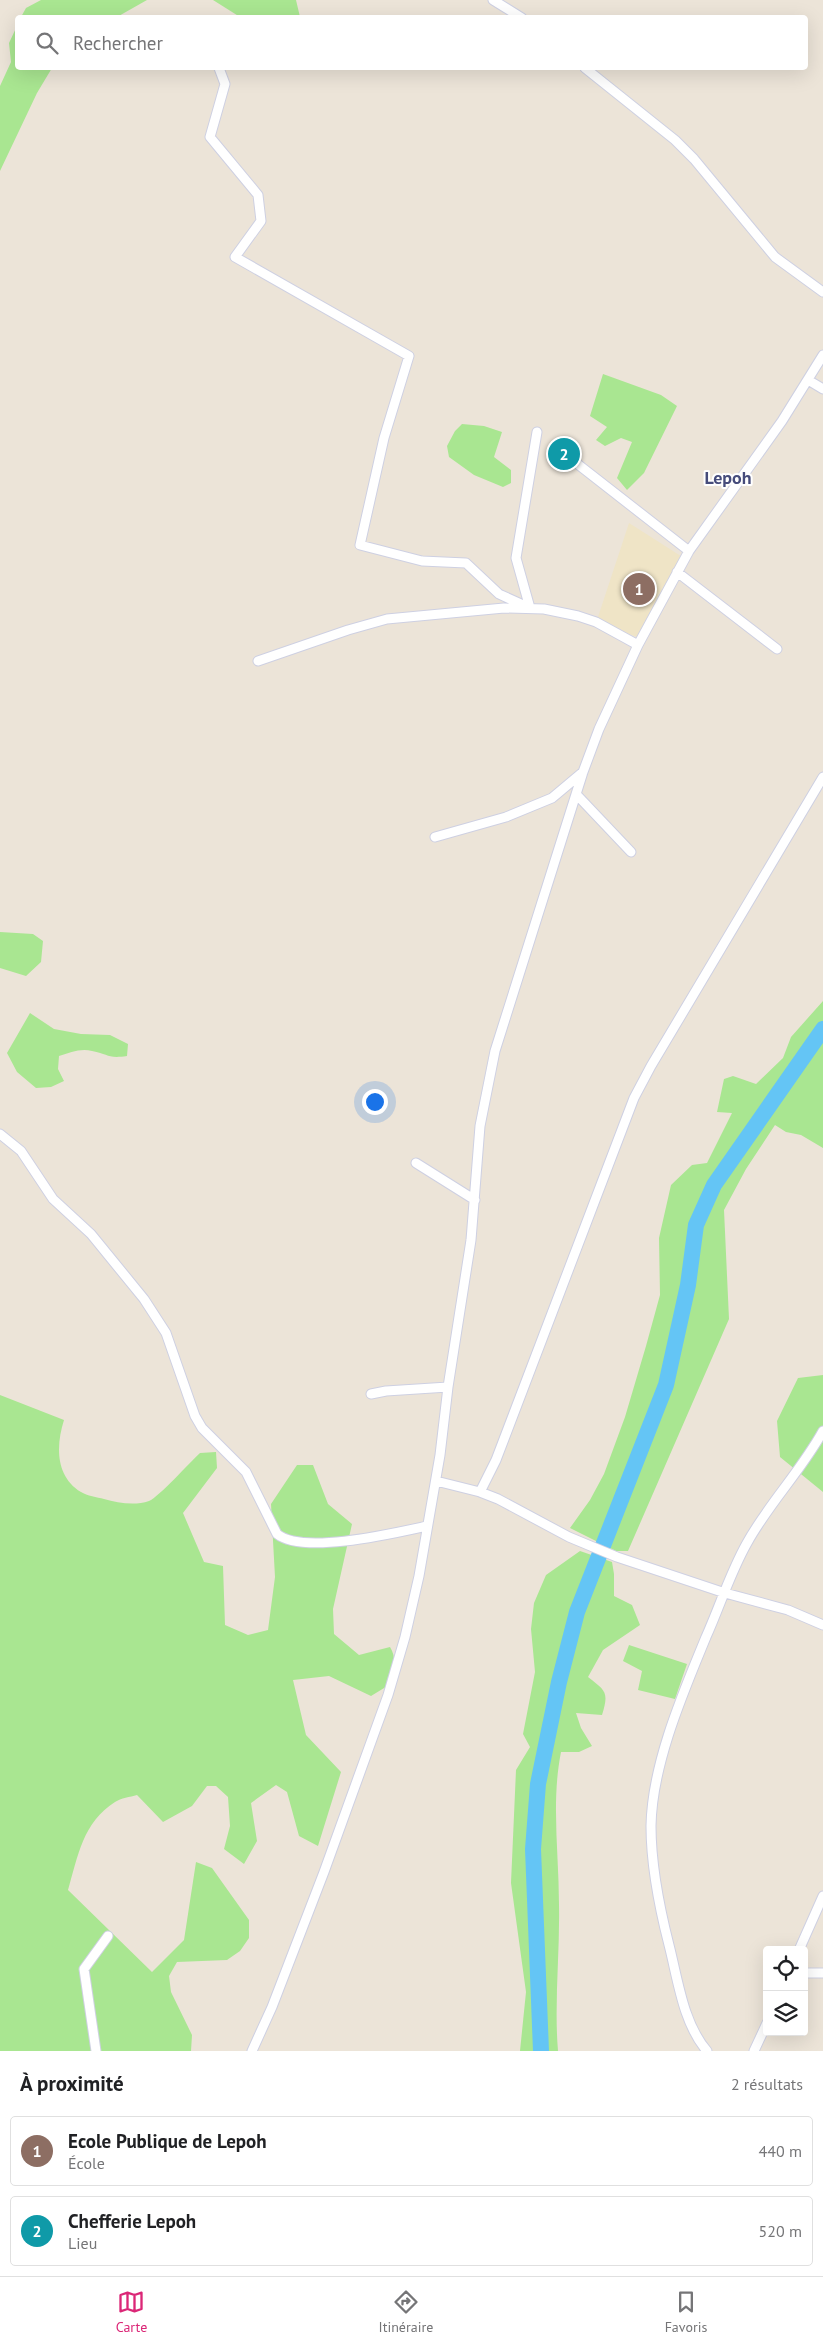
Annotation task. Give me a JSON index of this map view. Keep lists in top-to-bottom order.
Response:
{
  "districts": ["Lepoh"],
  "page": {
    "search": "Rechercher",
    "pins": ["2", "1"],
    "heading": ["À proximité", "2 résultats"],
    "list": [
      {
        "mark": "1",
        "name": "Ecole Publique de Lepoh",
        "note": "École",
        "value": "440 m"
      },
      {
        "mark": "2",
        "name": "Chefferie Lepoh",
        "note": "Lieu",
        "value": "520 m"
      }
    ],
    "nav": ["Carte", "Itinéraire", "Favoris"]
  }
}
